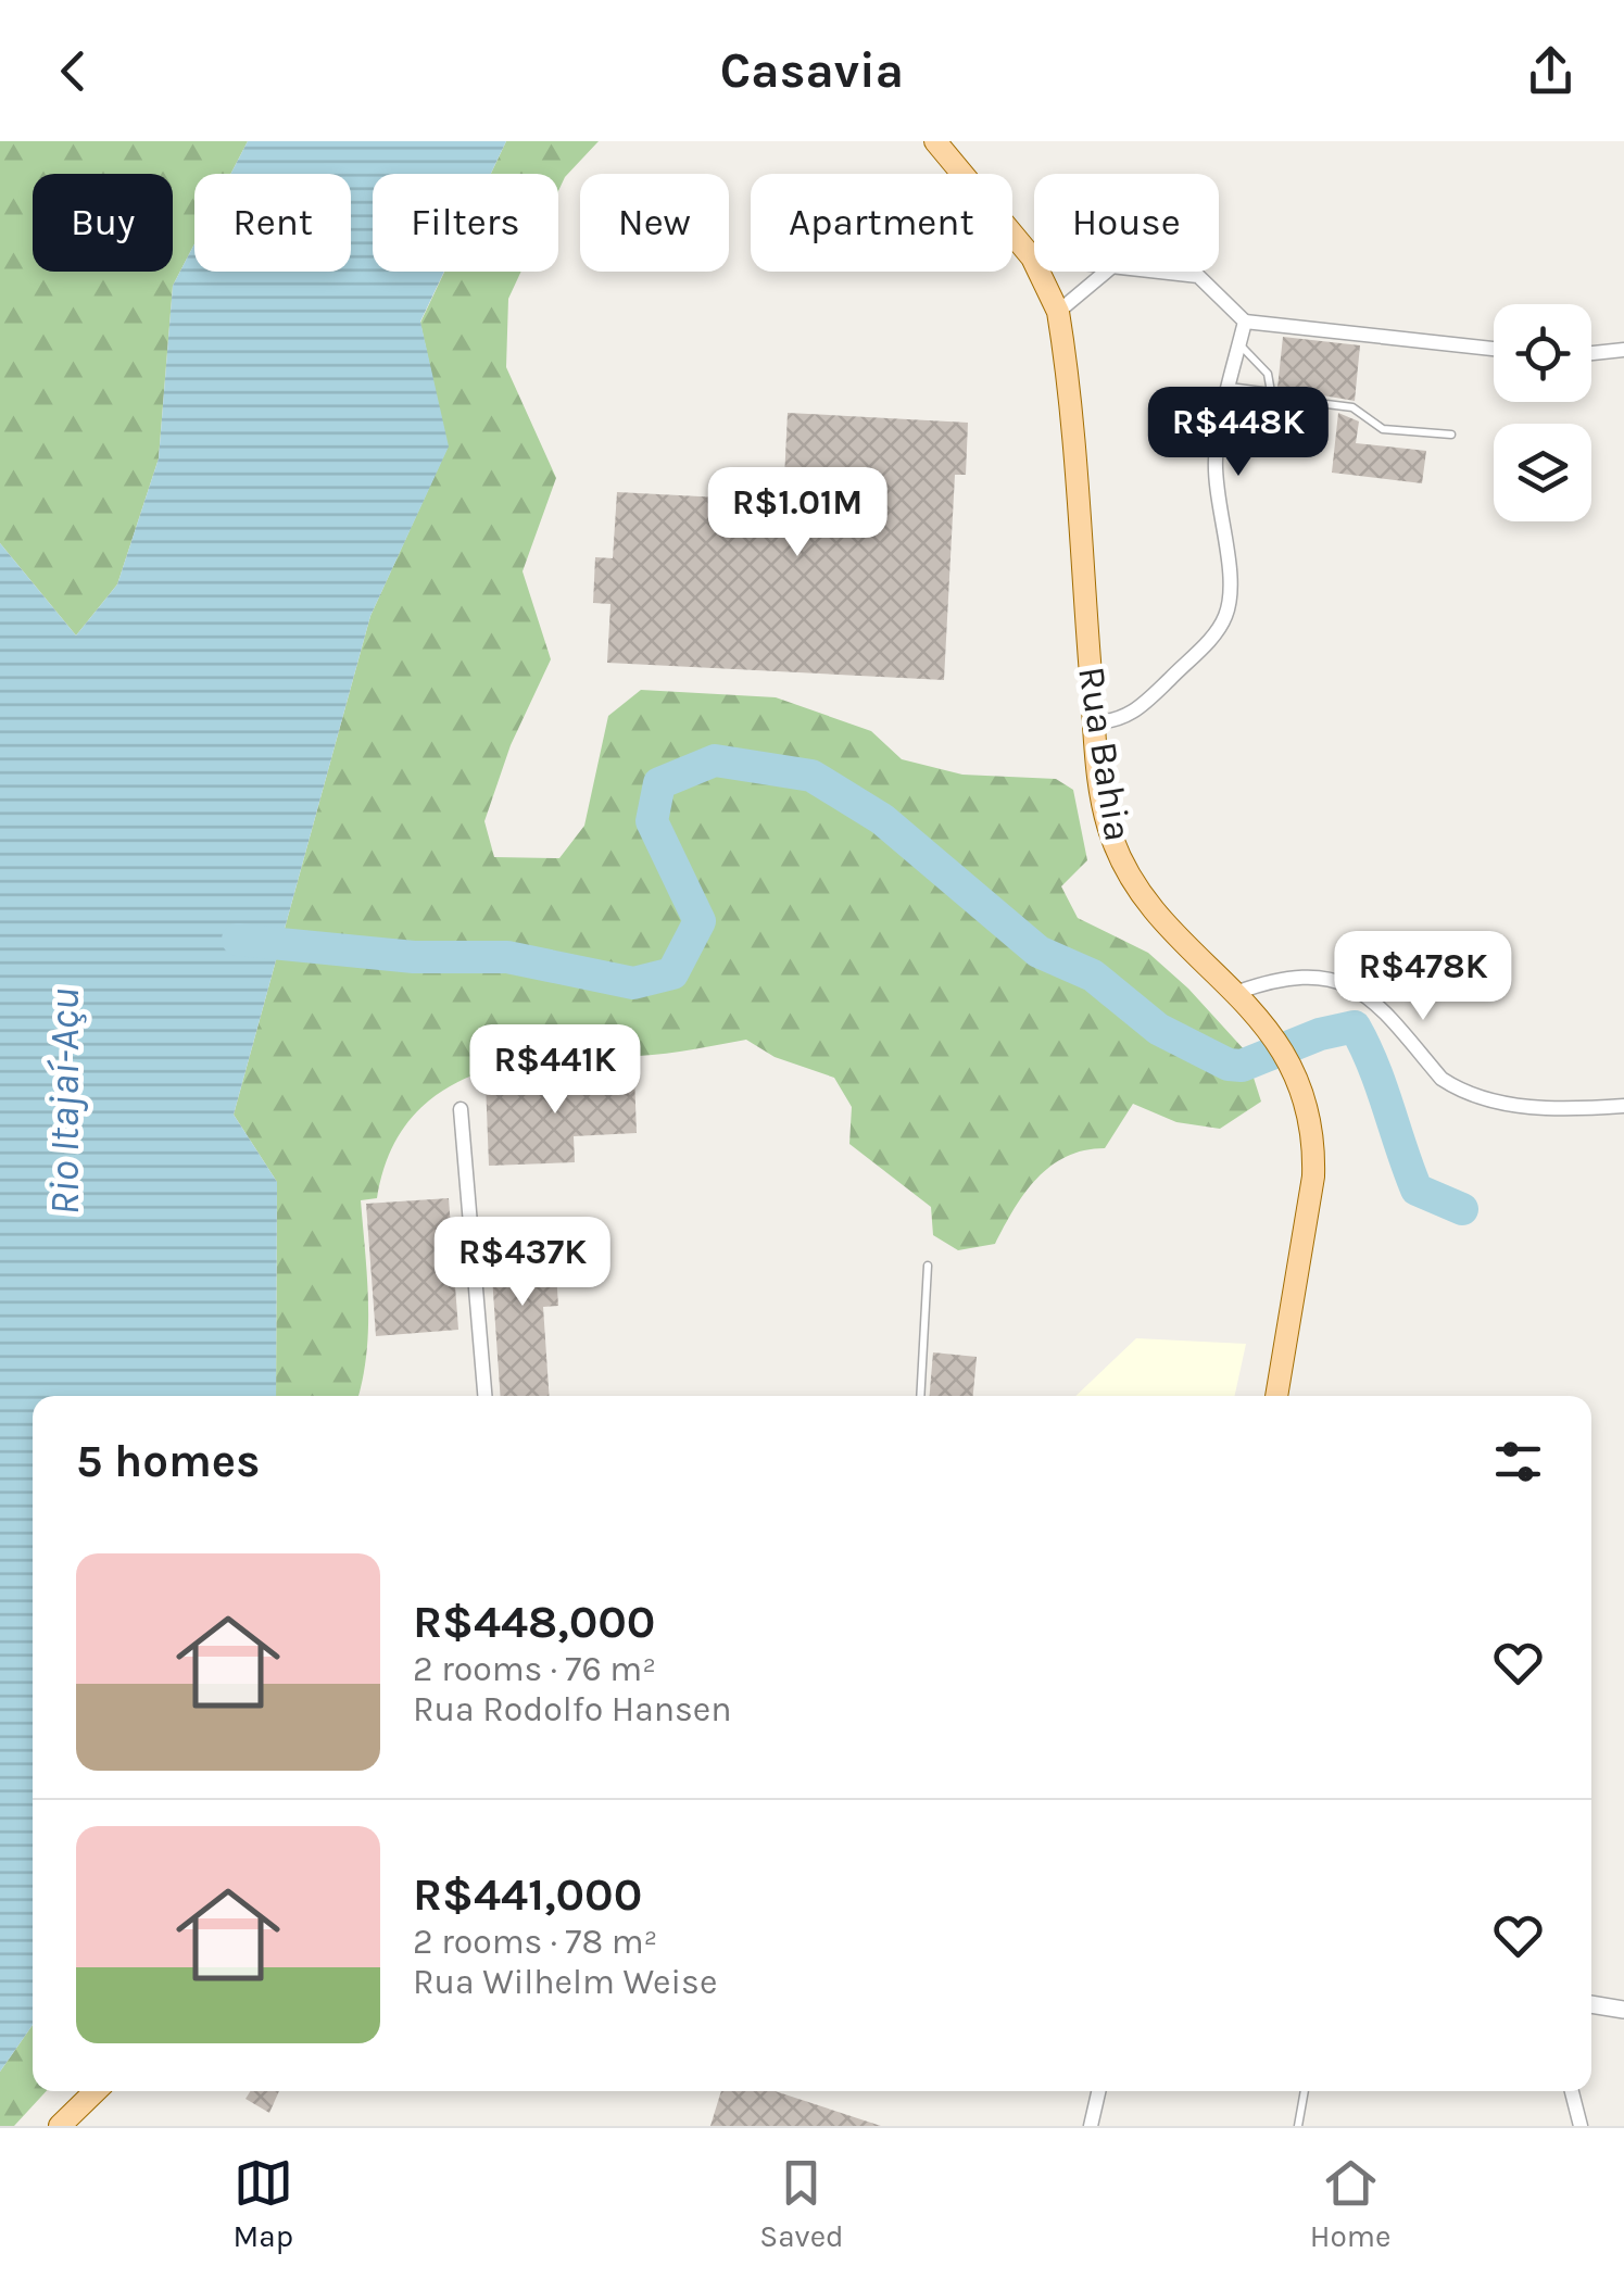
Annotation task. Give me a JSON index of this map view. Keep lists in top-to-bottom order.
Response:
{
  "streets": {
    "main road": ["Rua Bahia"]
  },
  "water": ["Rio Itajaí-Açu"],
  "page": {
    "header": "Casavia",
    "chip": [
      "Buy",
      "Rent",
      "Filters",
      "New",
      "Apartment",
      "House"
    ],
    "price": [
      "R$448K",
      "R$1.01M",
      "R$478K",
      "R$441K",
      "R$437K"
    ],
    "heading": "5 homes",
    "list": [
      {
        "name": "R$448,000",
        "note": "2 rooms · 76 m² · Rua Rodolfo Hansen"
      },
      {
        "name": "R$441,000",
        "note": "2 rooms · 78 m² · Rua Wilhelm Weise"
      }
    ],
    "tabs": ["Map", "Saved", "Home"]
  }
}
